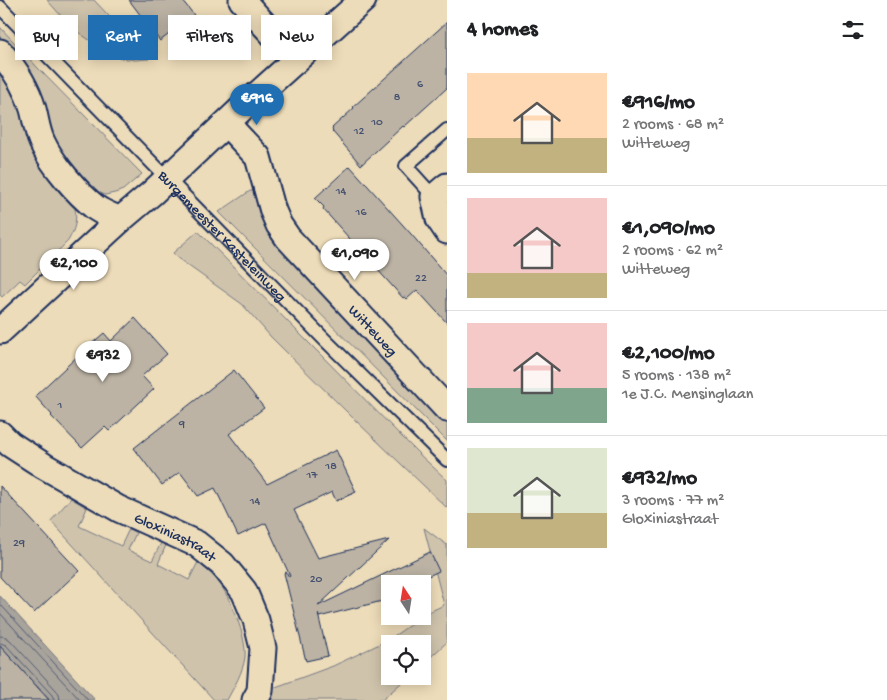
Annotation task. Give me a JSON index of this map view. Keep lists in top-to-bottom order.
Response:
{
  "streets": {
    "street": ["Witteweg", "Gloxiniastraat"],
    "lane": ["Burgemeester Kasteleinweg"]
  },
  "house_numbers": [
    "6",
    "8",
    "10",
    "12",
    "14",
    "16",
    "22",
    "1",
    "9",
    "18",
    "17",
    "14",
    "29",
    "20"
  ],
  "north": "top",
  "page": {
    "heading": "4 homes",
    "chip": [
      "Buy",
      "Rent",
      "Filters",
      "New"
    ],
    "list": [
      {
        "name": "€916/mo",
        "note": "2 rooms · 68 m² · Witteweg"
      },
      {
        "name": "€1,090/mo",
        "note": "2 rooms · 62 m² · Witteweg"
      },
      {
        "name": "€2,100/mo",
        "note": "5 rooms · 138 m² · 1e J.C. Mensinglaan"
      },
      {
        "name": "€932/mo",
        "note": "3 rooms · 77 m² · Gloxiniastraat"
      }
    ],
    "price": [
      "€916",
      "€1,090",
      "€2,100",
      "€932"
    ]
  }
}
